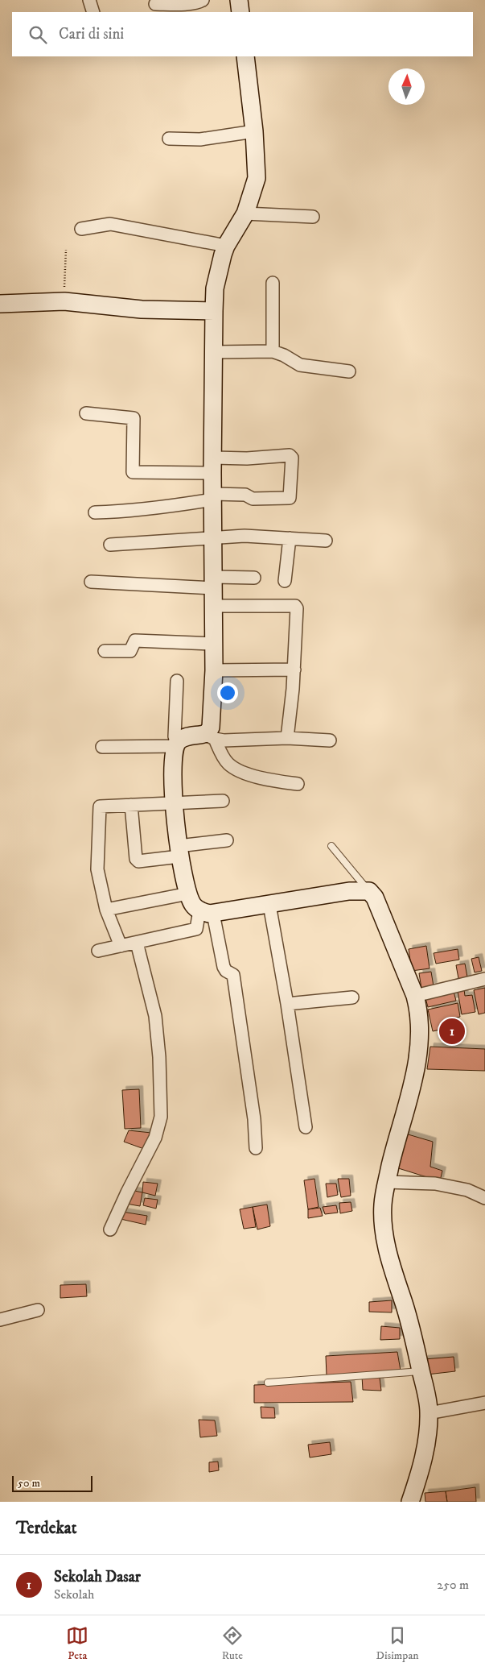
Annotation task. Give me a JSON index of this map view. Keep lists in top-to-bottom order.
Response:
{
  "scale_bar": "50 m",
  "north": "top",
  "page": {
    "search": "Cari di sini",
    "pins": "1",
    "scale": "50 m",
    "heading": "Terdekat",
    "list": [
      {
        "mark": "1",
        "name": "Sekolah Dasar",
        "note": "Sekolah",
        "value": "250 m"
      }
    ],
    "nav": ["Peta", "Rute", "Disimpan"]
  }
}
